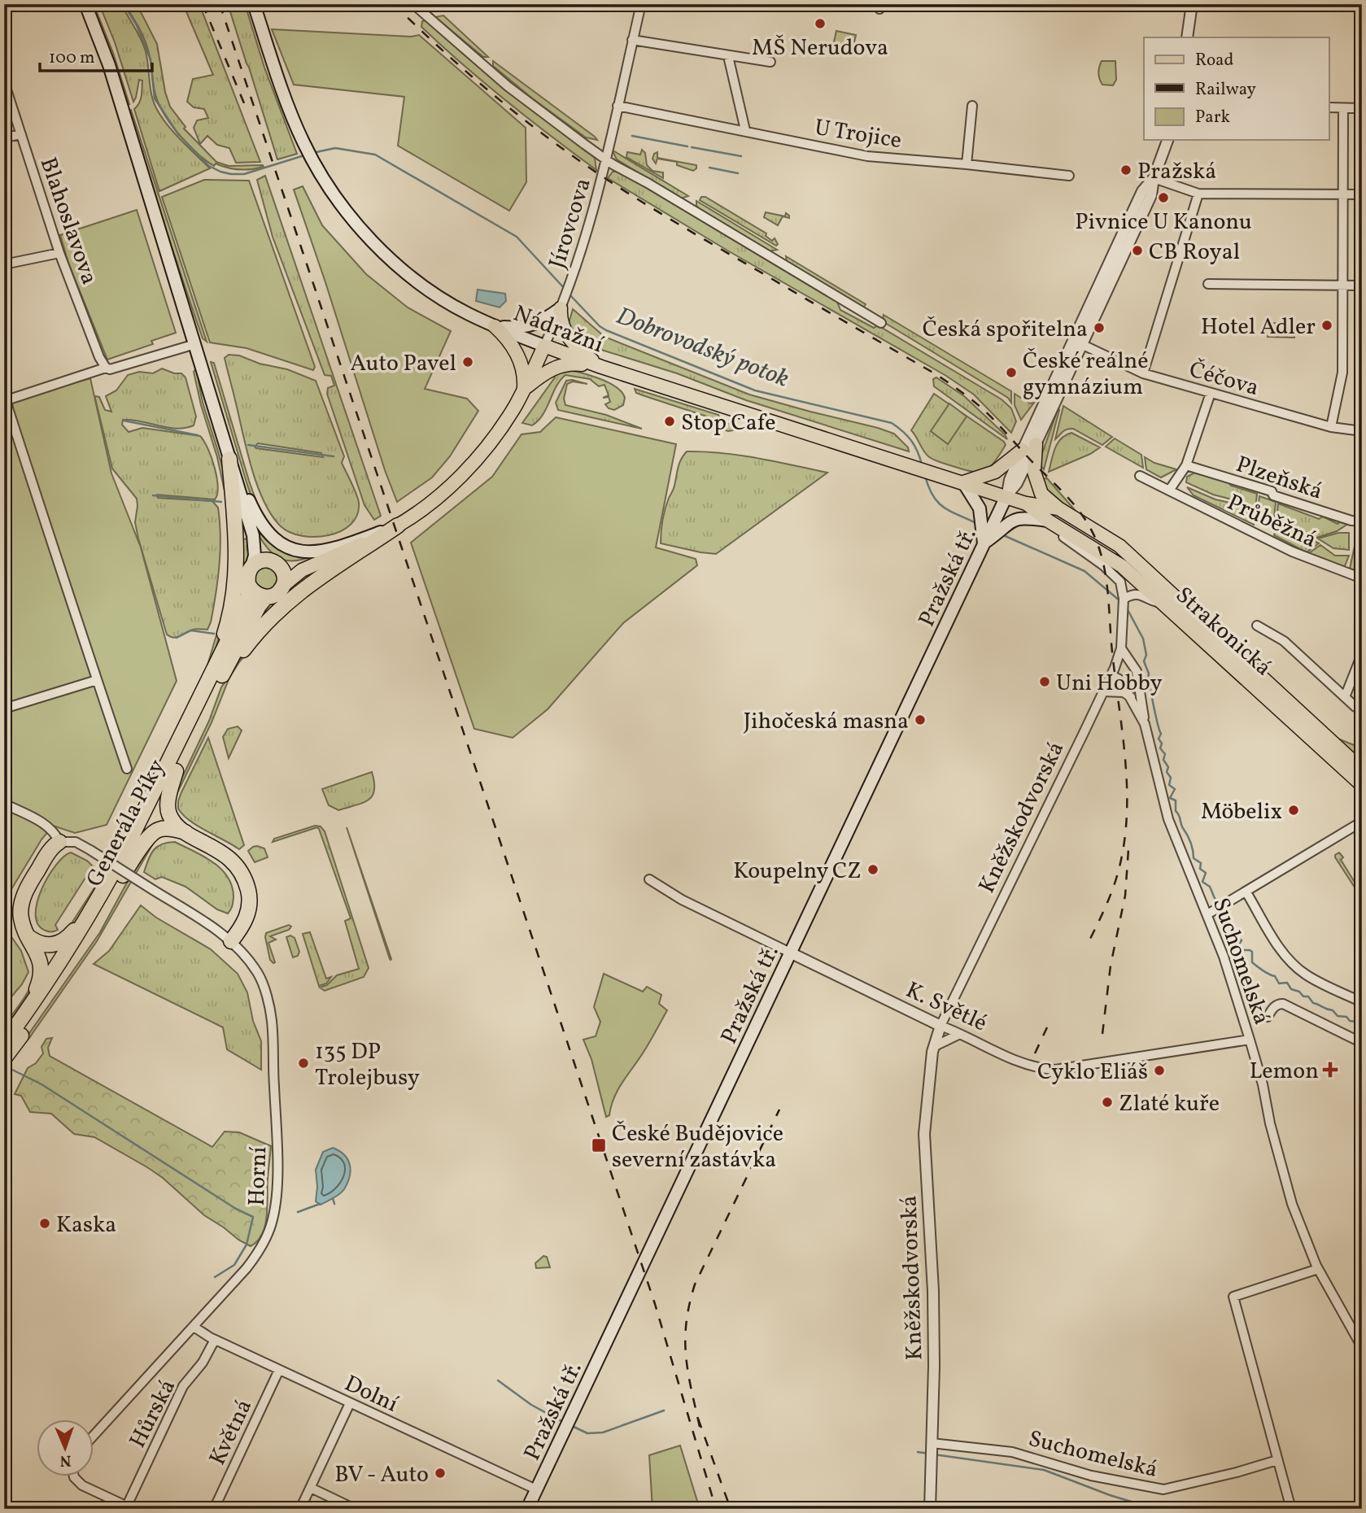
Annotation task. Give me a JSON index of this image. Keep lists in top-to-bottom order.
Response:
{
  "streets": {
    "highway": ["Generála Píky"],
    "main road": ["Nádražní", "Pražská tř.", "Strakonická"],
    "street": [
      "U Trojice",
      "Blahoslavova",
      "Jírovcova",
      "Čéčova",
      "Plzeňská",
      "Průběžná",
      "Kněžskodvorská",
      "Suchomelská",
      "K. Světlé",
      "Horní",
      "Dolní",
      "Hůrská",
      "Květná"
    ]
  },
  "crossings": [
    ["Jírovcova", "Nádražní"],
    ["Nádražní", "Pražská tř."],
    ["Čéčova", "Pražská tř."],
    ["Pražská tř.", "K. Světlé"],
    ["Pražská tř.", "Dolní"],
    ["Strakonická", "Kněžskodvorská"],
    ["Kněžskodvorská", "Suchomelská"],
    ["Kněžskodvorská", "K. Světlé"],
    ["Suchomelská", "K. Světlé"],
    ["Horní", "Dolní"],
    ["Dolní", "Hůrská"],
    ["Dolní", "Květná"]
  ],
  "water": ["Dobrovodský potok"],
  "places": {
    "other": [
      "MŠ Nerudova",
      "Pražská",
      "Pivnice U Kanonu",
      "CB Royal",
      "Hotel Adler",
      "Česká spořitelna",
      "Auto Pavel",
      "České reálné gymnázium",
      "Stop Cafe",
      "Uni Hobby",
      "Jihočeská masna",
      "Möbelix",
      "Koupelny CZ",
      "135 DP Trolejbusy",
      "Cyklo Eliáš",
      "Zlaté kuře",
      "Kaska",
      "BV - Auto"
    ],
    "health": ["Lemon"],
    "transit": ["České Budějovice severní zastávka"]
  },
  "legend": ["Road", "Railway", "Park"],
  "scale_bar": "100 m",
  "north": "bottom"
}
